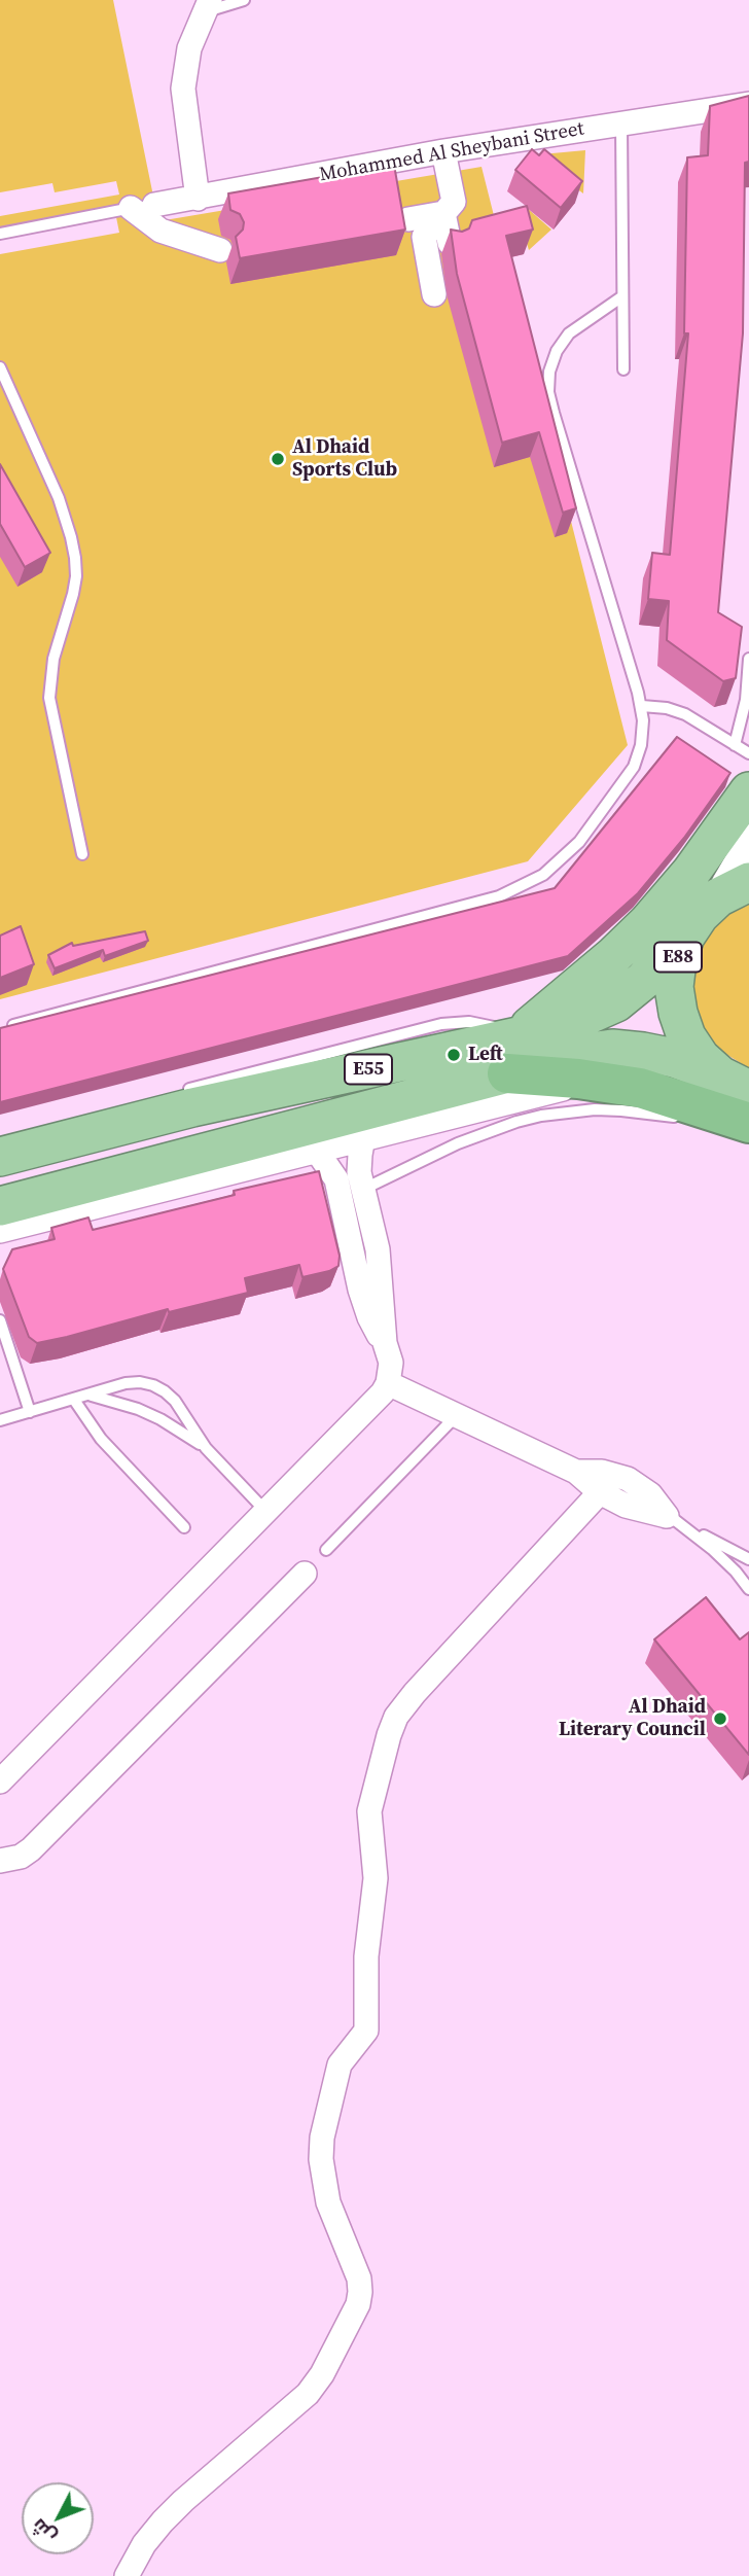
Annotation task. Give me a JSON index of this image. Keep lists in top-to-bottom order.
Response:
{
  "streets": {
    "highway": ["E88", "E55"],
    "street": ["Mohammed Al Sheybani Street"]
  },
  "crossings": [
    ["E88", "E55"]
  ],
  "places": ["Al Dhaid Sports Club", "Left", "Al Dhaid Literary Council"],
  "north": "bottom left"
}
